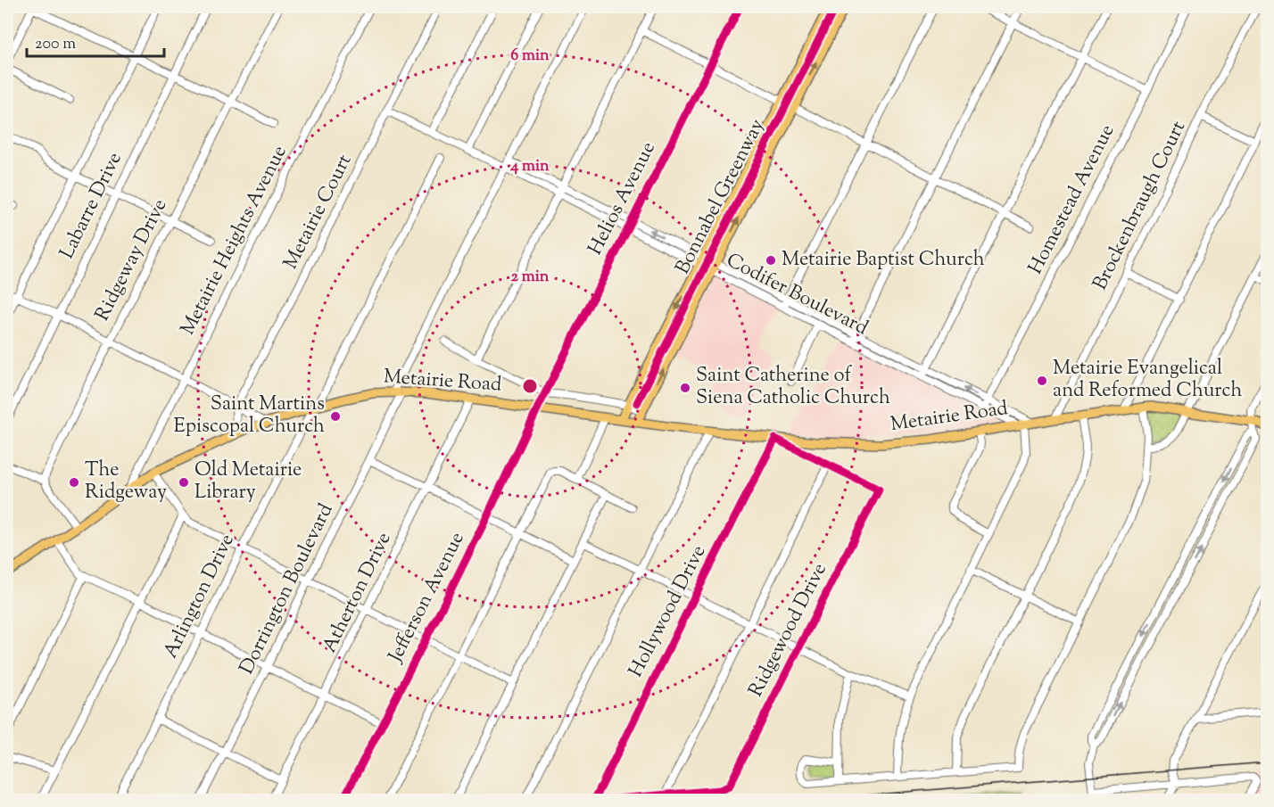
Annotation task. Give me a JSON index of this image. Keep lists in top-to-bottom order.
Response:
{
  "streets": {
    "main road": ["Metairie Road"],
    "street": [
      "Helios Avenue",
      "Homestead Avenue",
      "Labarre Drive",
      "Brockenbraugh Court",
      "Metairie Court",
      "Metairie Heights Avenue",
      "Ridgeway Drive",
      "Codifer Boulevard",
      "Dorrington Boulevard",
      "Atherton Drive",
      "Arlington Drive",
      "Jefferson Avenue",
      "Hollywood Drive",
      "Ridgewood Drive"
    ],
    "cycle path": ["Bonnabel Greenway"]
  },
  "crossings": [
    ["Helios Avenue", "Codifer Boulevard"],
    ["Helios Avenue", "Metairie Road"],
    ["Helios Avenue", "Jefferson Avenue"],
    ["Homestead Avenue", "Codifer Boulevard"],
    ["Brockenbraugh Court", "Metairie Road"],
    ["Metairie Court", "Codifer Boulevard"],
    ["Metairie Court", "Metairie Road"],
    ["Metairie Heights Avenue", "Metairie Road"],
    ["Codifer Boulevard", "Metairie Road"],
    ["Codifer Boulevard", "Dorrington Boulevard"],
    ["Metairie Road", "Dorrington Boulevard"],
    ["Metairie Road", "Atherton Drive"],
    ["Metairie Road", "Arlington Drive"],
    ["Metairie Road", "Jefferson Avenue"],
    ["Metairie Road", "Hollywood Drive"]
  ],
  "places": [
    "Metairie Baptist Church",
    "Metairie Evangelical and Reformed Church",
    "Saint Catherine of Siena Catholic Church",
    "Saint Martins Episcopal Church",
    "The Ridgeway",
    "Old Metairie Library"
  ],
  "scale_bar": "200 m",
  "rings": ["6 min", "4 min", "2 min"]
}
